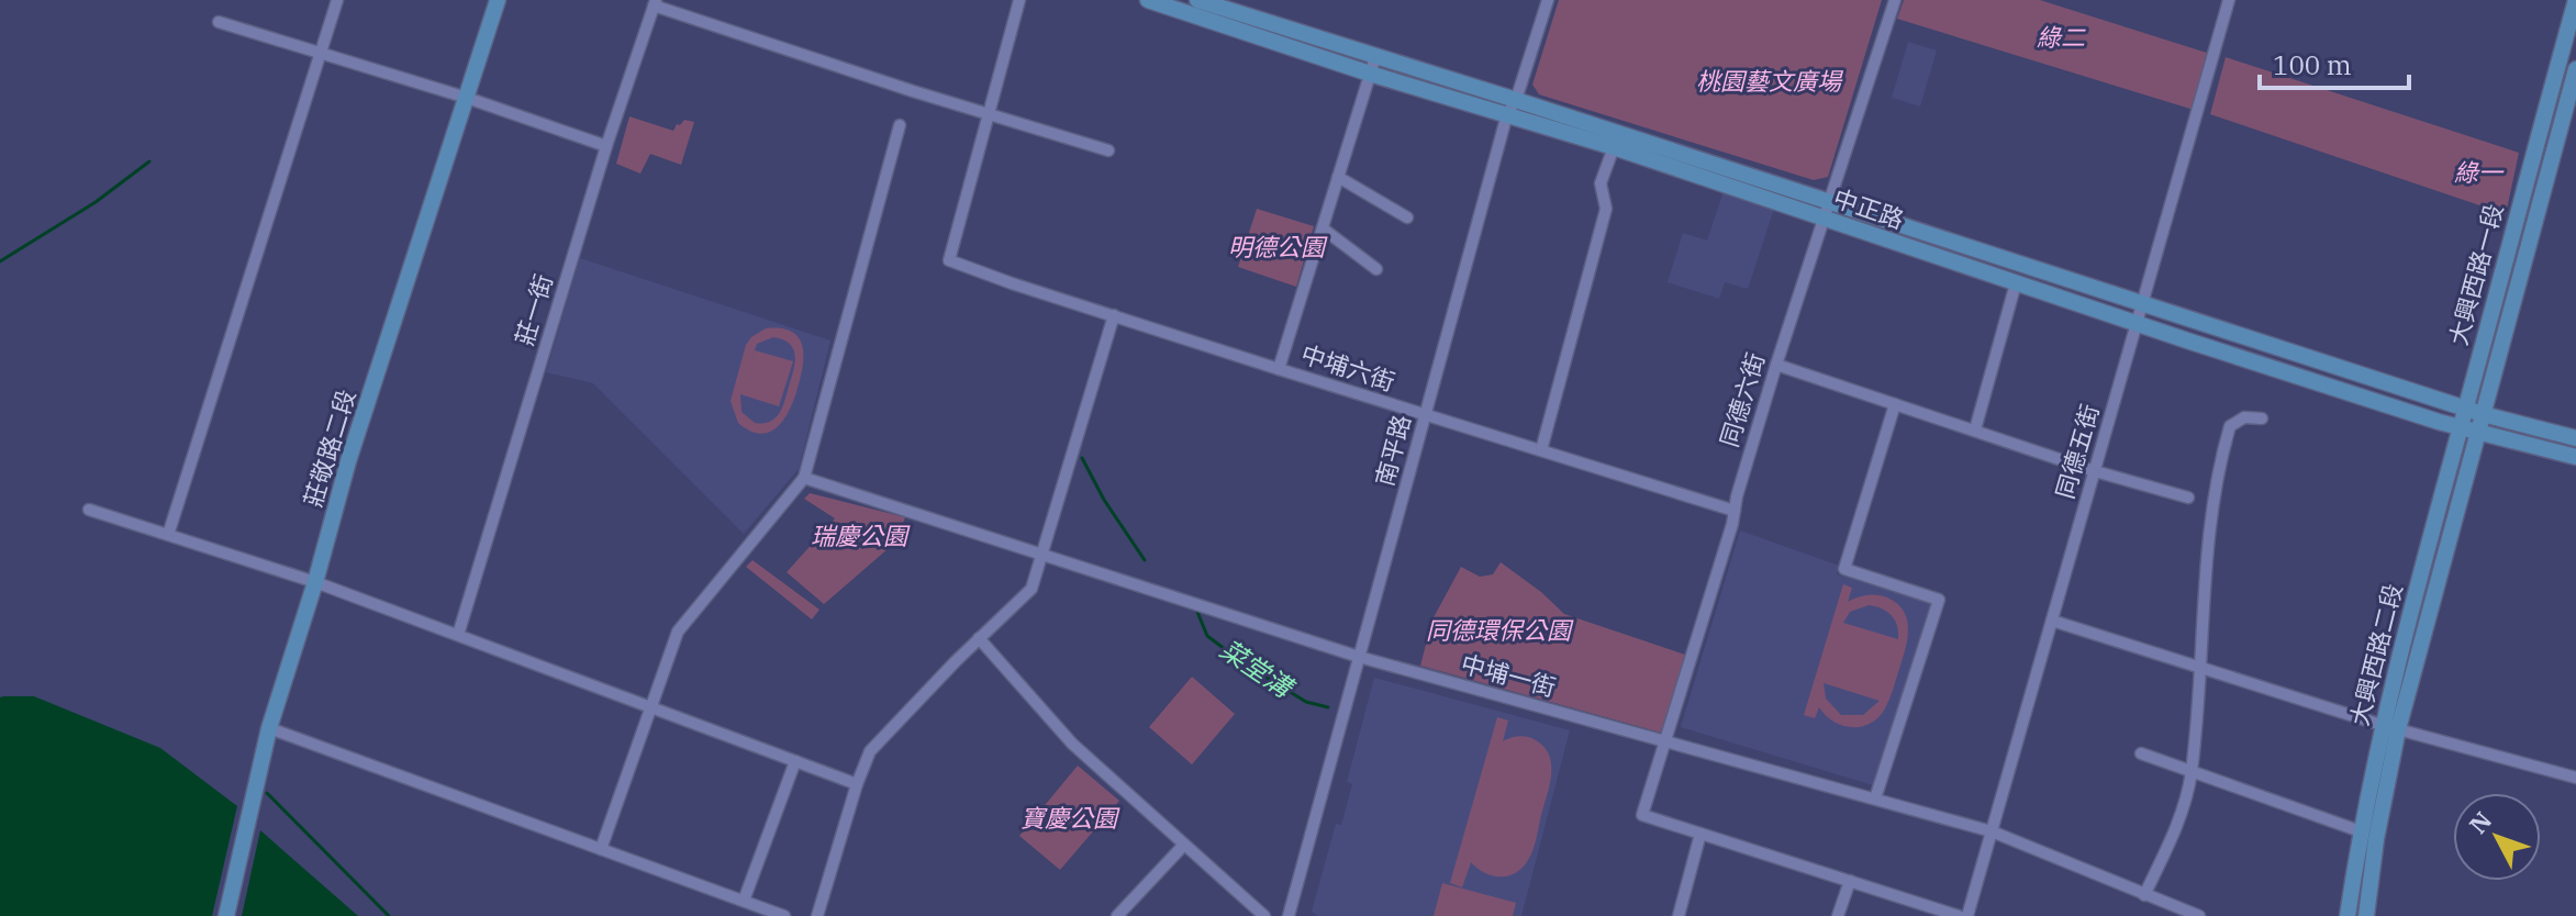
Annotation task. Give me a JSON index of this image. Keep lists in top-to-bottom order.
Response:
{
  "streets": {
    "street": [
      "中正路",
      "大興西路一段",
      "莊一街",
      "中埔六街",
      "同德六街",
      "莊敬路二段",
      "南平路",
      "同德五街",
      "大興西路二段",
      "中埔一街"
    ]
  },
  "crossings": [
    ["中正路", "大興西路一段"],
    ["中正路", "同德六街"],
    ["中正路", "南平路"],
    ["中正路", "同德五街"],
    ["中正路", "大興西路二段"],
    ["大興西路一段", "大興西路二段"],
    ["中埔六街", "同德六街"],
    ["中埔六街", "南平路"],
    ["同德六街", "中埔一街"],
    ["南平路", "中埔一街"],
    ["同德五街", "中埔一街"]
  ],
  "water": ["菜堂溝"],
  "parks": [
    "綠二",
    "桃園藝文廣場",
    "綠一",
    "明德公園",
    "瑞慶公園",
    "同德環保公園",
    "寶慶公園"
  ],
  "scale_bar": "100 m",
  "north": "top left"
}
